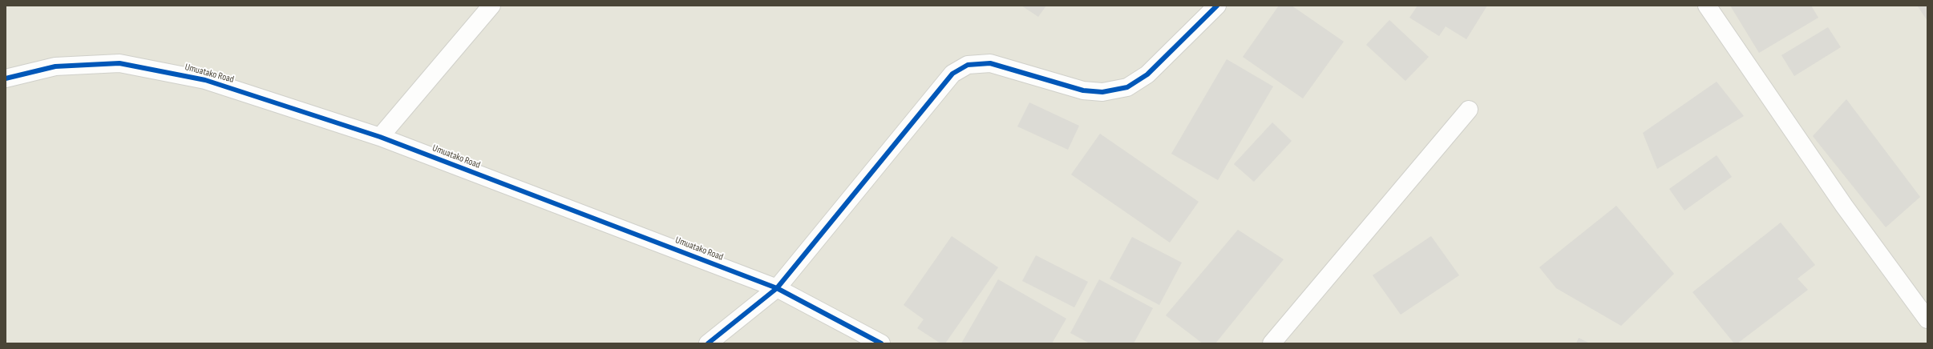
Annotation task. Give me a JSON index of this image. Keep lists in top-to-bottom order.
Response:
{
  "streets": {
    "street": ["Umuatako Road"]
  }
}
